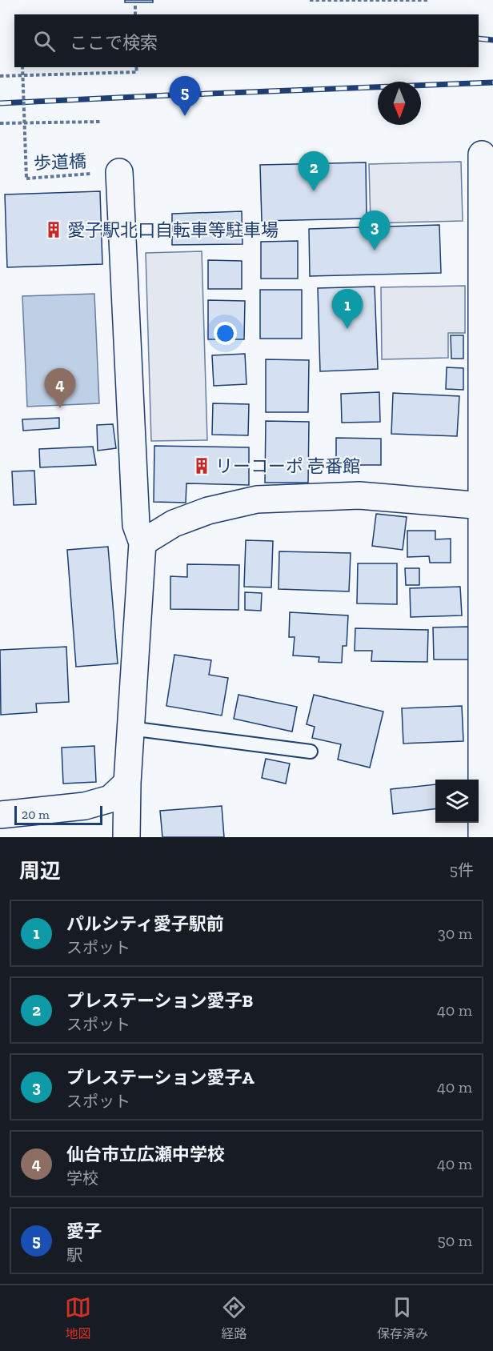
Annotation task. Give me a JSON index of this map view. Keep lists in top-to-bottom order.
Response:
{
  "streets": {
    "path": ["歩道橋"]
  },
  "places": {
    "building": ["愛子駅北口自転車等駐車場", "リーコーポ 壱番館"]
  },
  "scale_bar": "20 m",
  "north": "bottom",
  "page": {
    "search": "ここで検索",
    "pins": [
      "5",
      "2",
      "3",
      "1",
      "4"
    ],
    "scale": "20 m",
    "heading": ["周辺", "5件"],
    "list": [
      {
        "mark": "1",
        "name": "パルシティ愛子駅前",
        "note": "スポット",
        "value": "30 m"
      },
      {
        "mark": "2",
        "name": "プレステーション愛子B",
        "note": "スポット",
        "value": "40 m"
      },
      {
        "mark": "3",
        "name": "プレステーション愛子A",
        "note": "スポット",
        "value": "40 m"
      },
      {
        "mark": "4",
        "name": "仙台市立広瀬中学校",
        "note": "学校",
        "value": "40 m"
      },
      {
        "mark": "5",
        "name": "愛子",
        "note": "駅",
        "value": "50 m"
      }
    ],
    "nav": ["地図", "経路", "保存済み"]
  }
}
